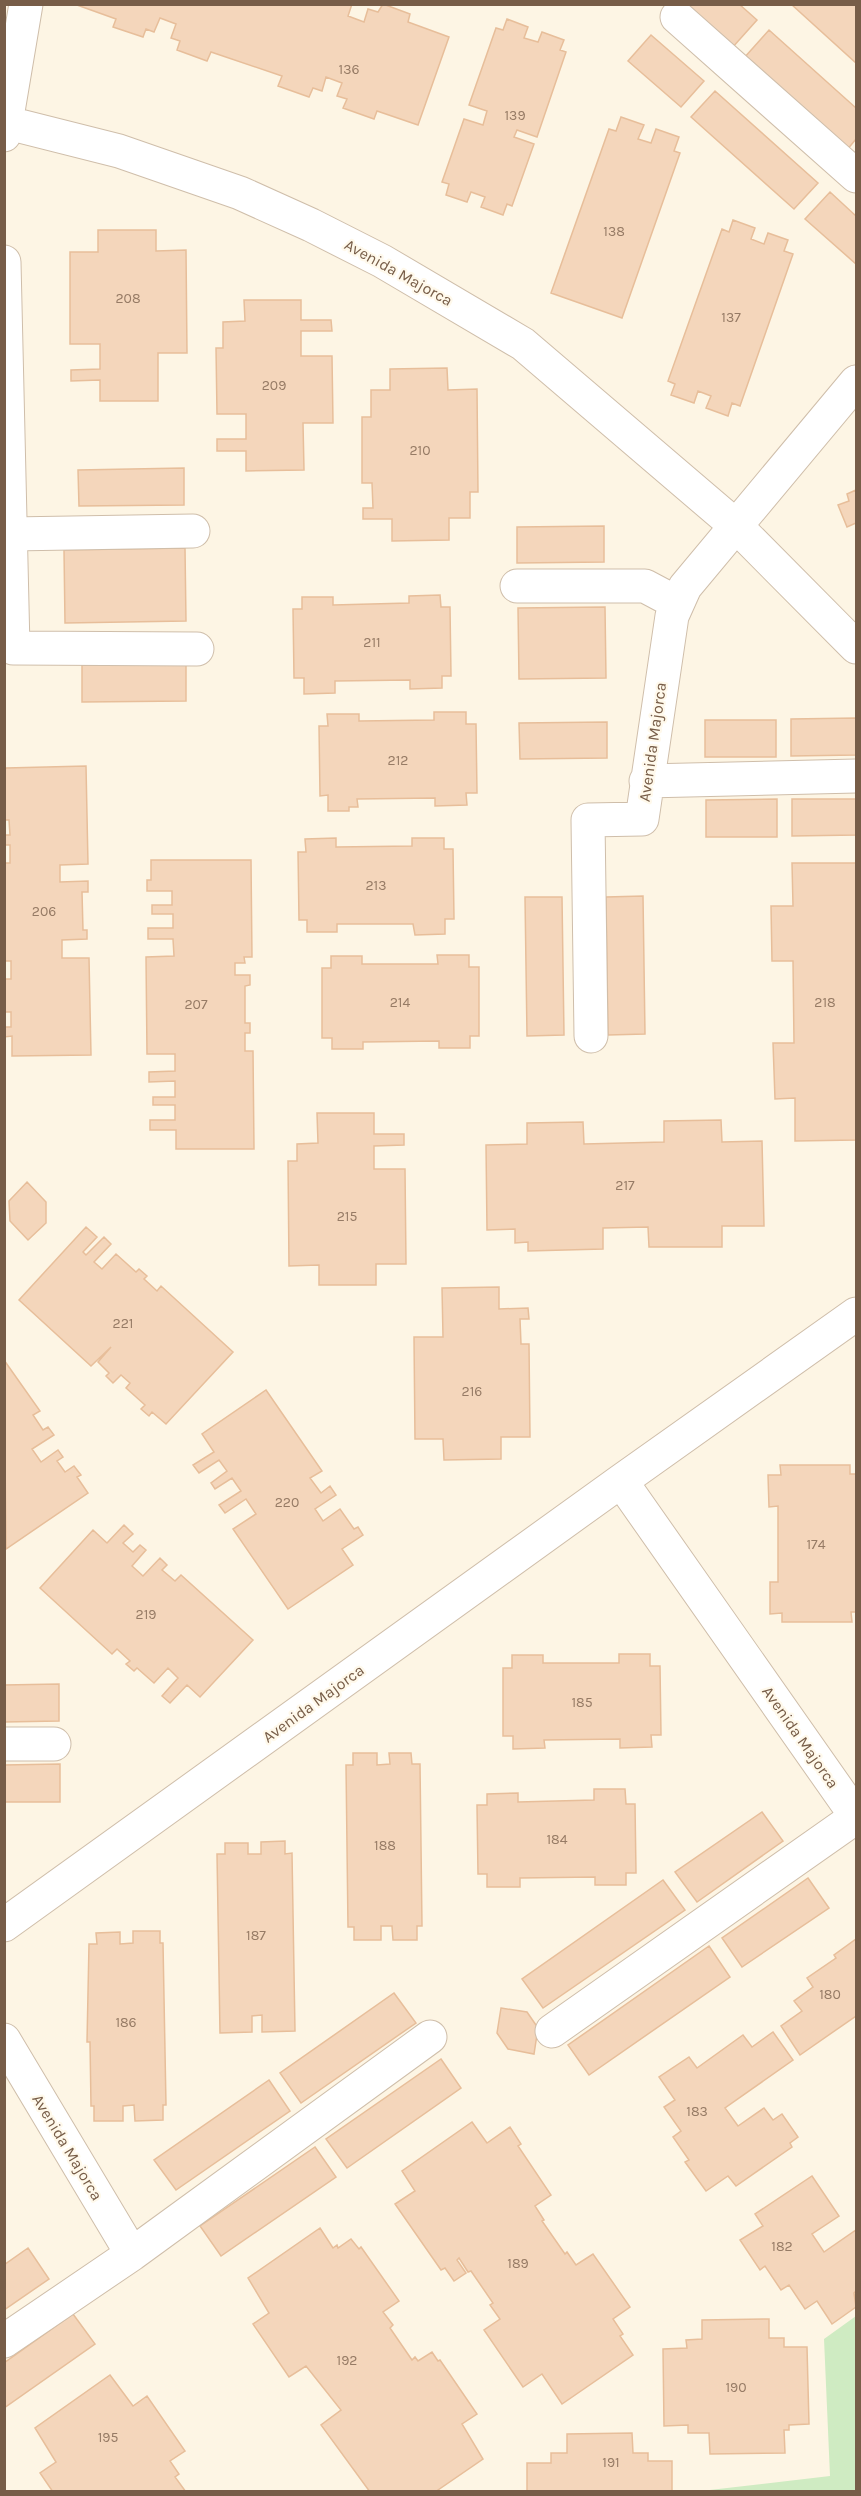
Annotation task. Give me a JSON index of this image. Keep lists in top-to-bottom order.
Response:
{
  "streets": {
    "street": ["Avenida Majorca"]
  },
  "house_numbers": [
    "136",
    "139",
    "138",
    "208",
    "137",
    "209",
    "210",
    "211",
    "212",
    "213",
    "206",
    "214",
    "218",
    "207",
    "217",
    "215",
    "221",
    "216",
    "220",
    "174",
    "219",
    "185",
    "184",
    "188",
    "187",
    "180",
    "186",
    "183",
    "182",
    "189",
    "192",
    "190",
    "195",
    "191"
  ]
}
